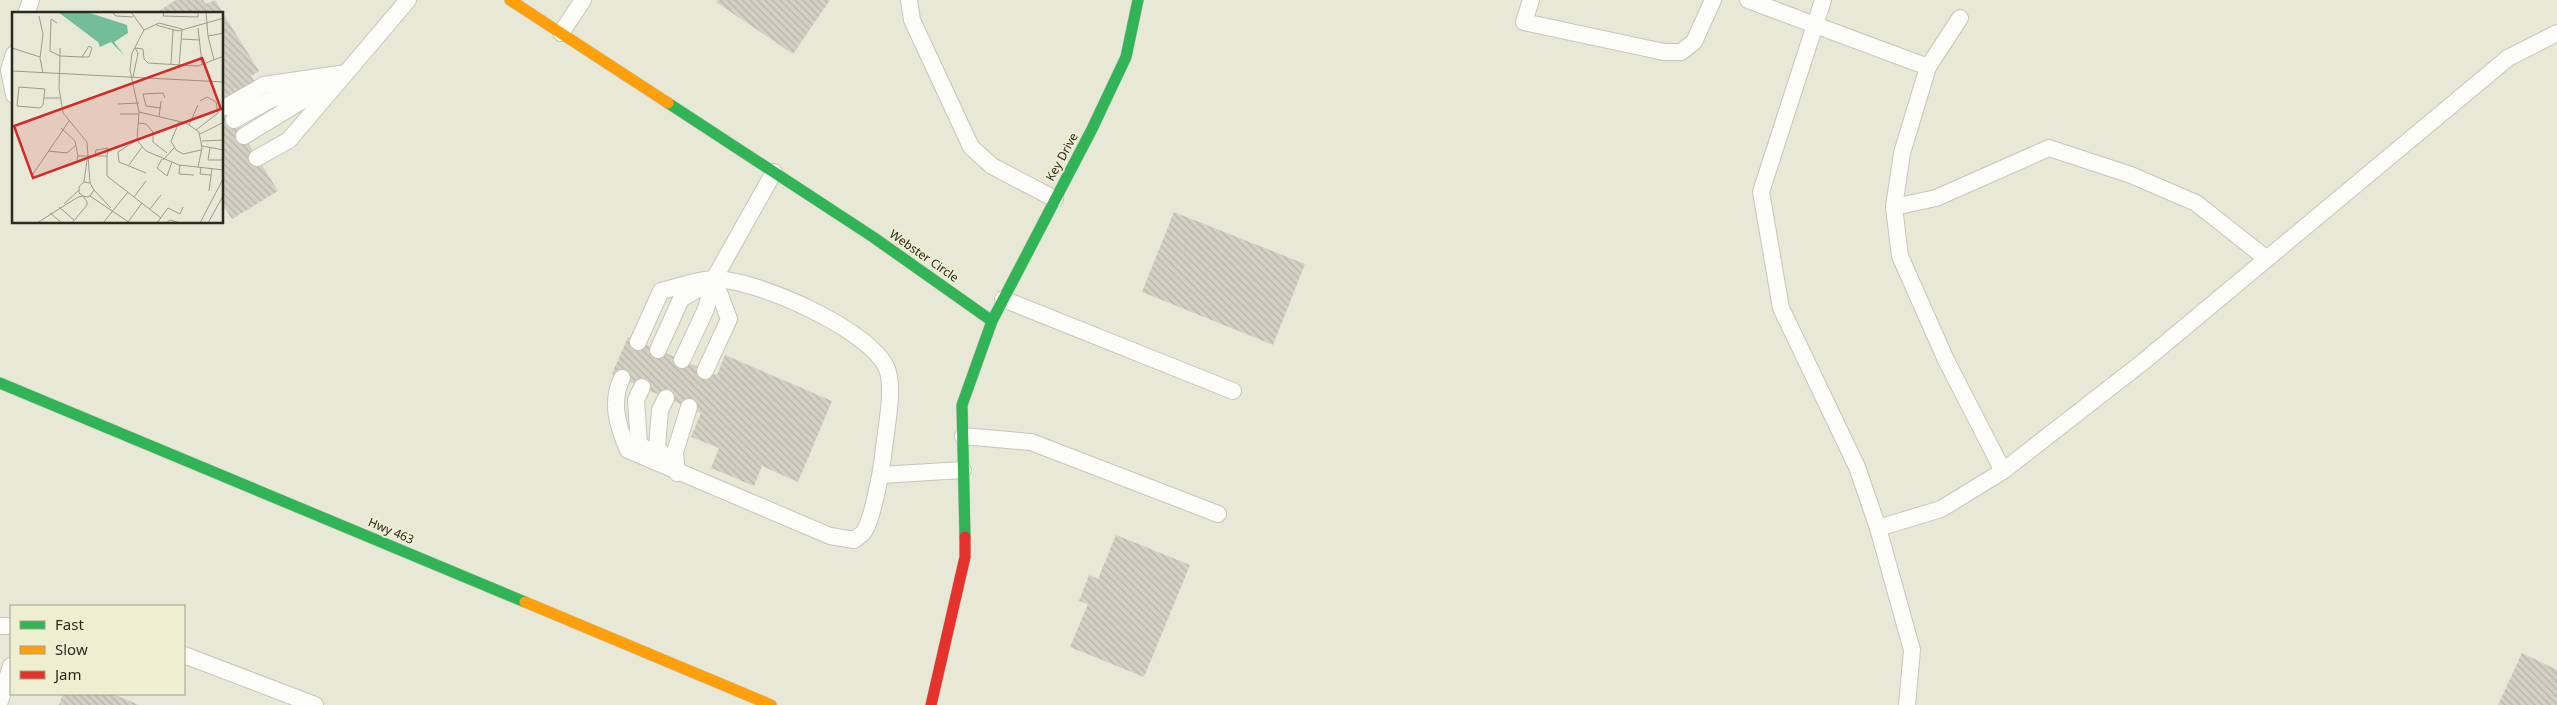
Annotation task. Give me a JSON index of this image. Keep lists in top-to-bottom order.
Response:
{
  "streets": {
    "street": ["Key Drive", "Webster Circle", "Hwy 463"]
  },
  "crossings": [
    ["Key Drive", "Webster Circle"]
  ],
  "legend": ["Fast", "Slow", "Jam"]
}
